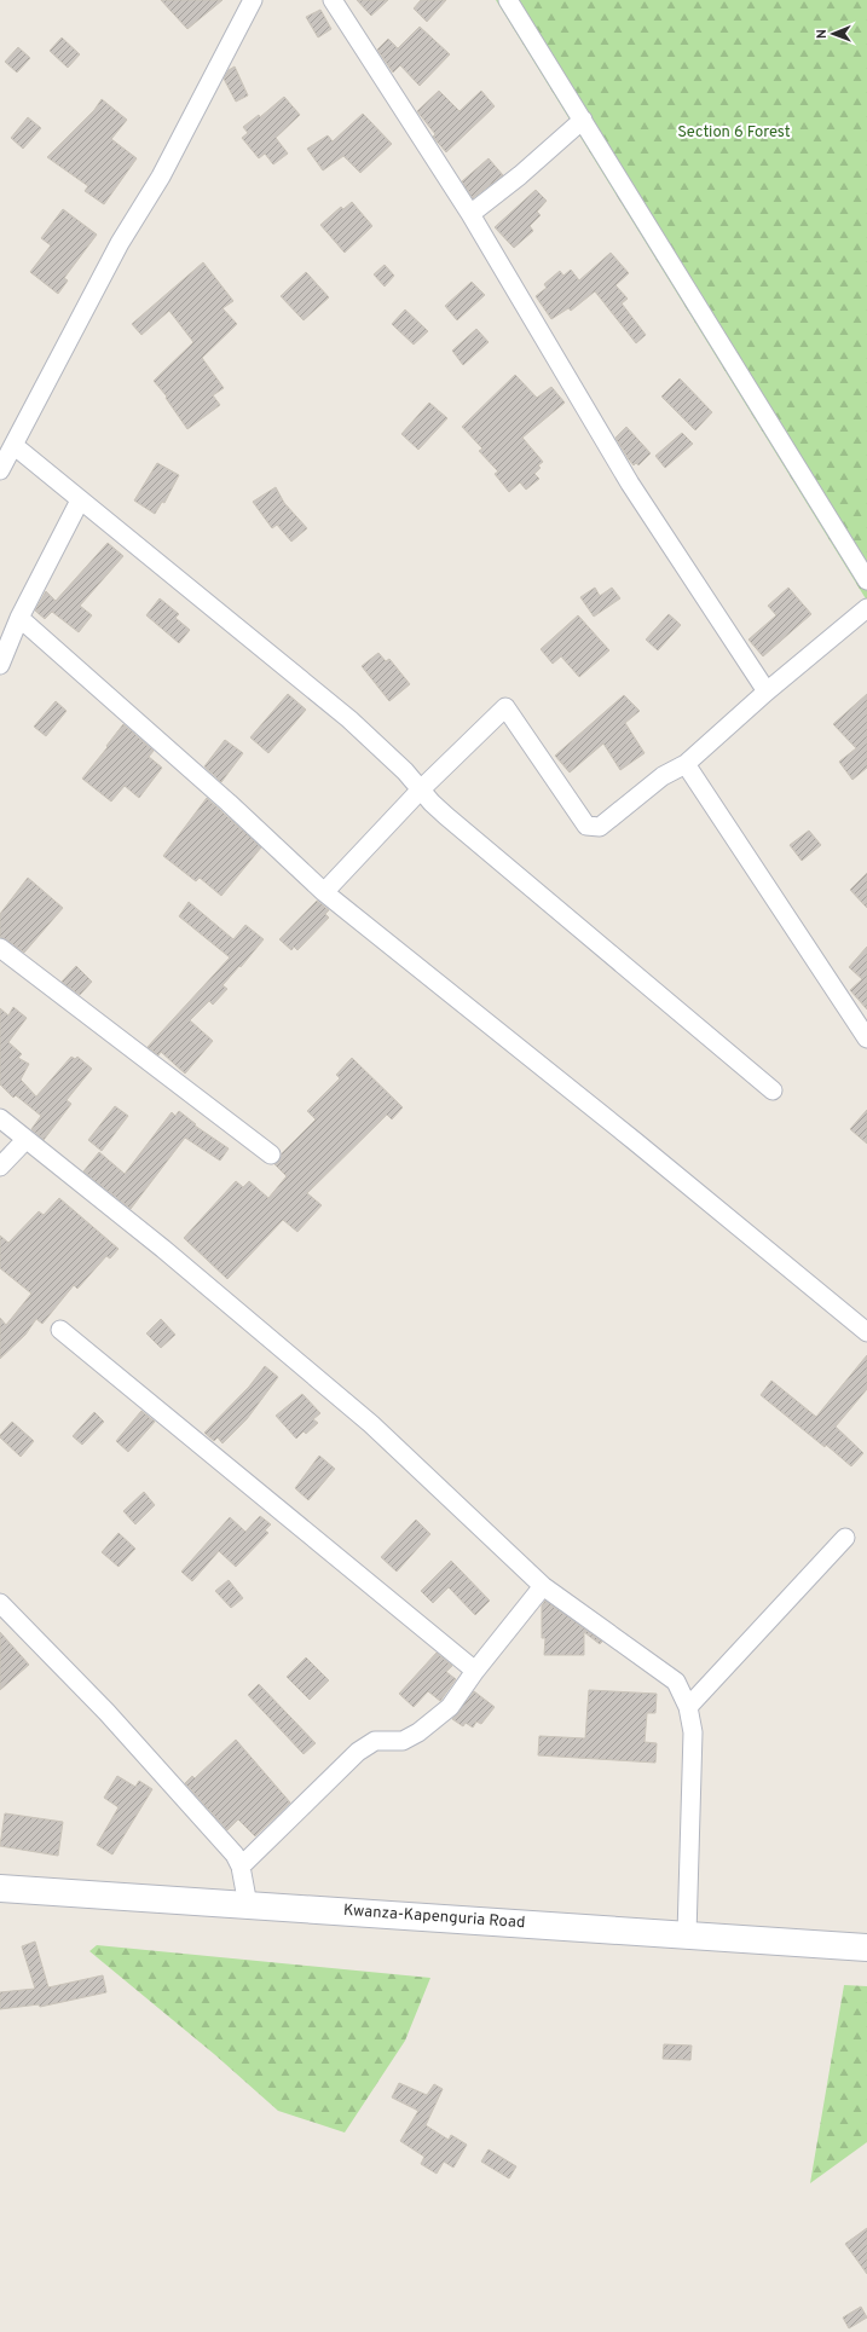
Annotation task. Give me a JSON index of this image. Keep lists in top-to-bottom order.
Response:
{
  "streets": {
    "street": ["Kwanza-Kapenguria Road"]
  },
  "parks": ["Section 6 Forest"],
  "north": "left"
}
